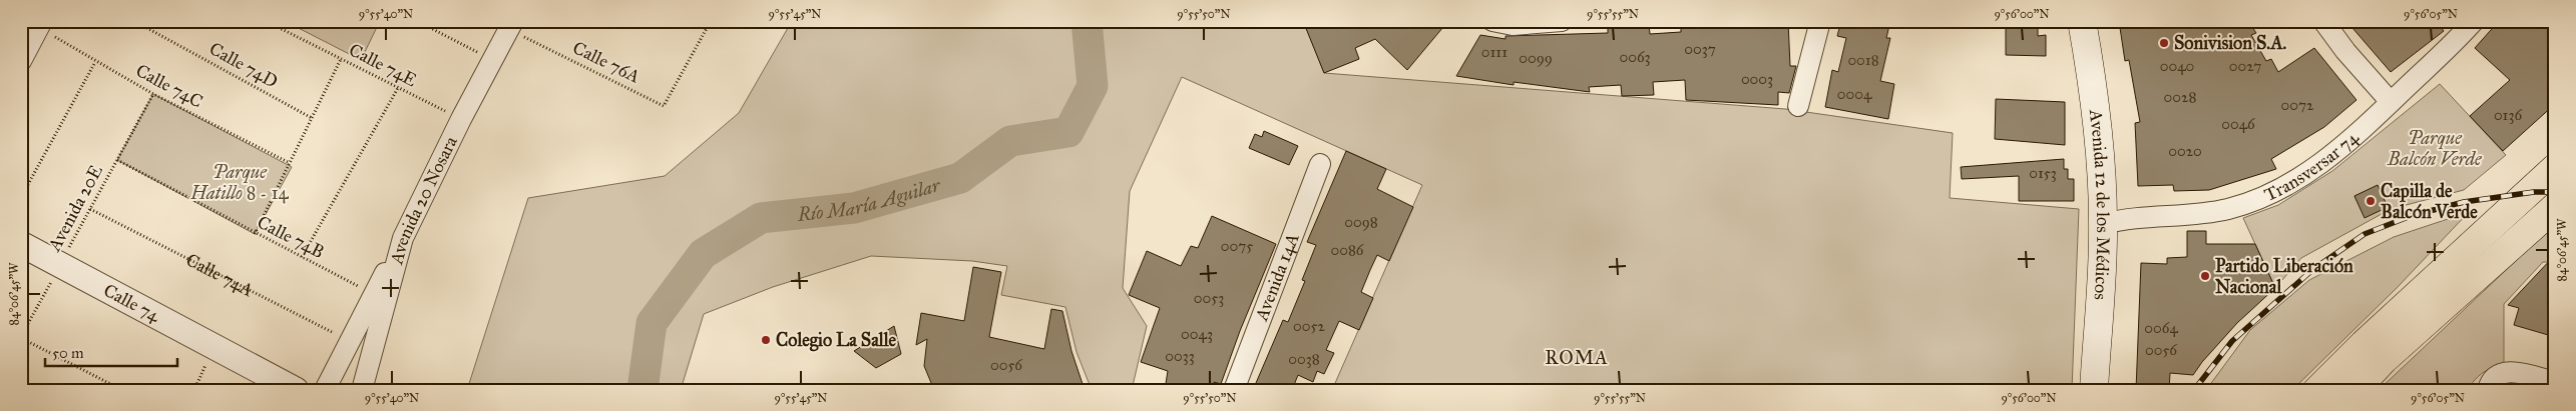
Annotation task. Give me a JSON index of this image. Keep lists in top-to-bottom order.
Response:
{
  "streets": {
    "main road": ["Avenida 12 de los Médicos"],
    "street": [
      "Transversar 74",
      "Avenida 20 Nosara",
      "Avenida 14A",
      "Calle 74"
    ],
    "path": [
      "Calle 76A",
      "Calle 74D",
      "Calle 74E",
      "Calle 74C",
      "Avenida 20E",
      "Calle 74B",
      "Calle 74A"
    ]
  },
  "crossings": [
    ["Calle 76A", "Avenida 20 Nosara"],
    ["Calle 74E", "Avenida 20 Nosara"],
    ["Calle 74C", "Avenida 20E"],
    ["Transversar 74", "Avenida 12 de los Médicos"],
    ["Avenida 20E", "Calle 74B"],
    ["Avenida 20E", "Calle 74A"],
    ["Avenida 20E", "Calle 74"]
  ],
  "districts": ["ROMA"],
  "water": ["Río María Aguilar"],
  "parks": ["Parque Balcón Verde", "Parque Hatillo 8 - 14"],
  "places": [
    "Sonivision S.A.",
    "Capilla de Balcón Verde",
    "Partido Liberación Nacional",
    "Colegio La Salle"
  ],
  "house_numbers": [
    "0037",
    "0111",
    "0063",
    "0099",
    "0018",
    "0040",
    "0027",
    "0003",
    "0004",
    "0028",
    "0072",
    "0136",
    "0046",
    "0020",
    "0153",
    "0098",
    "0075",
    "0086",
    "0053",
    "0052",
    "0064",
    "0043",
    "0056",
    "0033",
    "0038",
    "0056"
  ],
  "scale_bar": "50 m",
  "coordinates": [
    "9°55'40\"N",
    "9°55'45\"N",
    "9°55'50\"N",
    "9°55'55\"N",
    "9°56'00\"N",
    "9°56'05\"N",
    "84°06'45\"W"
  ]
}
